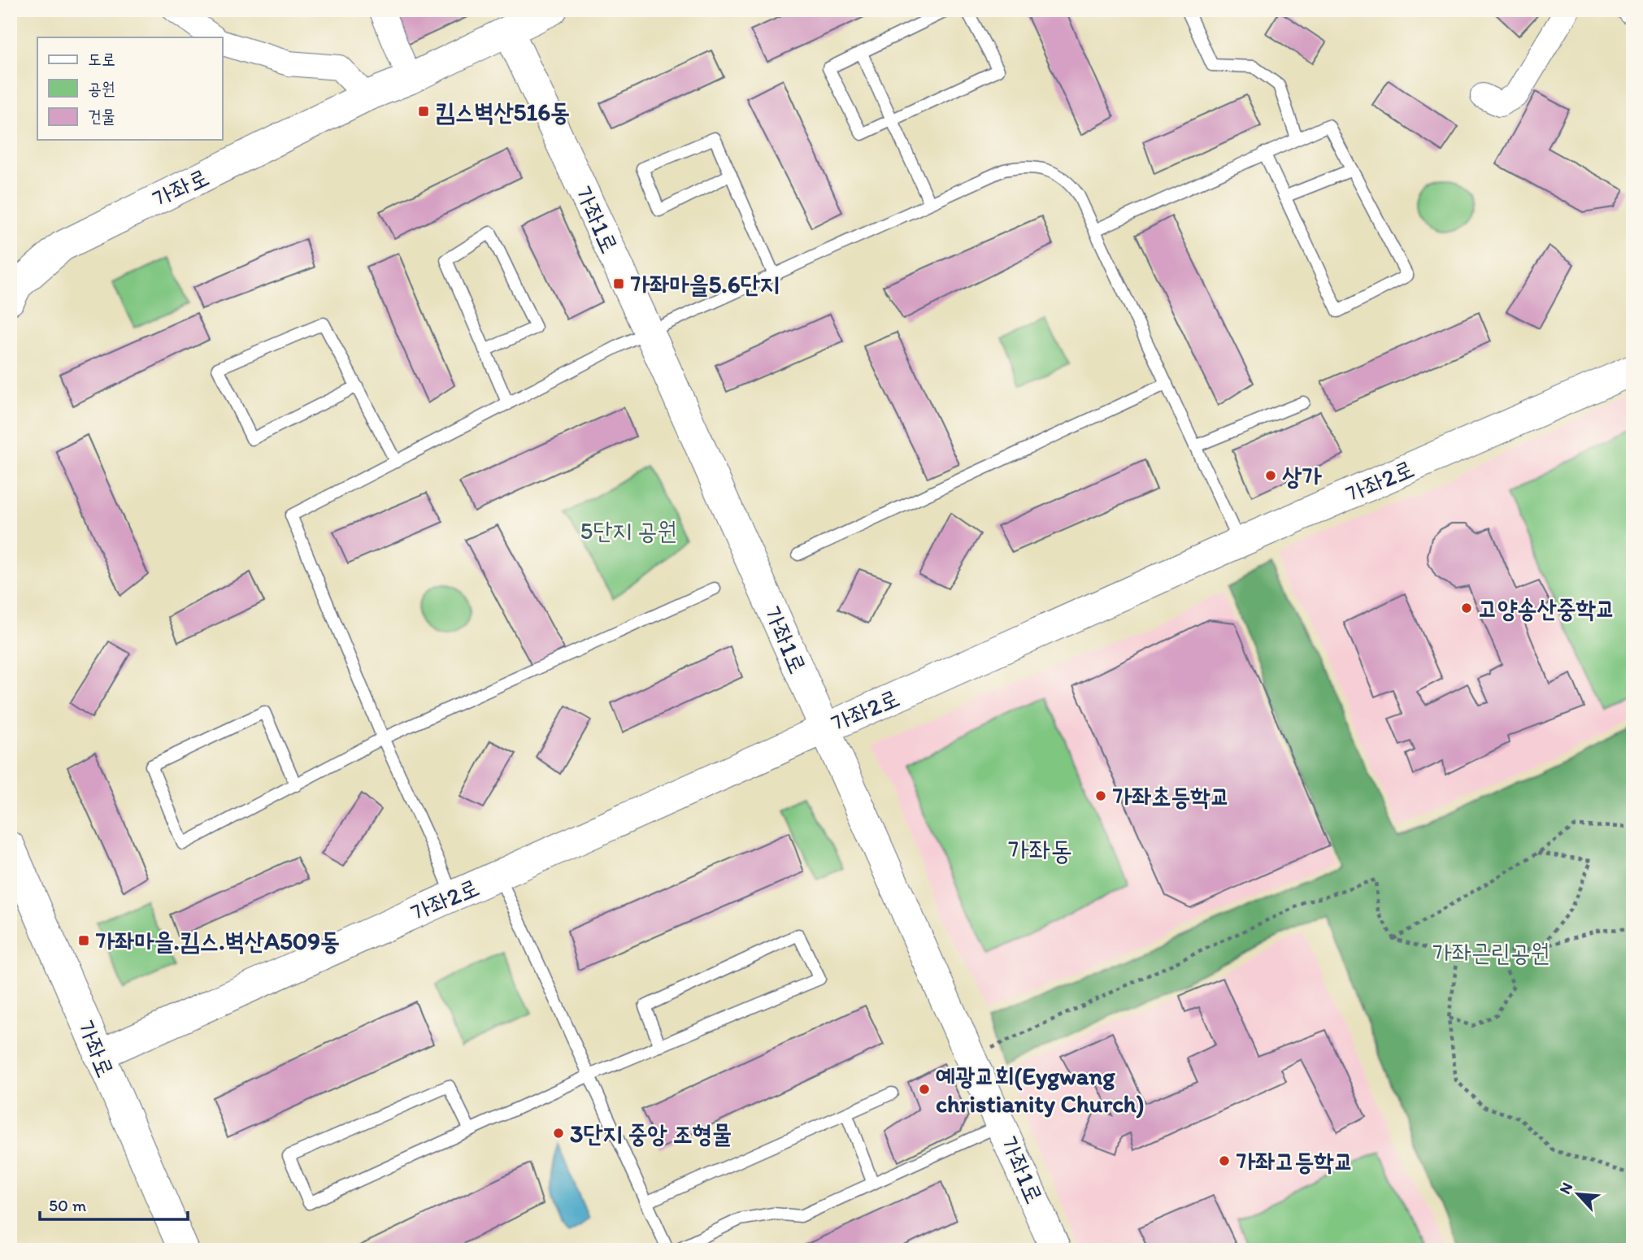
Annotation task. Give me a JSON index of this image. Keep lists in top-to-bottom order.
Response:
{
  "streets": {
    "street": ["가좌로", "가좌1로", "가좌2로"]
  },
  "crossings": [
    ["가좌로", "가좌1로"],
    ["가좌로", "가좌2로"],
    ["가좌1로", "가좌2로"]
  ],
  "districts": ["가좌동"],
  "parks": ["5단지 공원", "가좌근린공원"],
  "places": {
    "transit": ["킴스벽산516동", "가좌마을5.6단지", "가좌마을.킴스.벽산A509동"],
    "other": [
      "상가",
      "고양송산중학교",
      "가좌초등학교",
      "예광교회(Eygwang christianity Church)",
      "3단지 중앙 조형물",
      "가좌고등학교"
    ]
  },
  "legend": ["도로", "공원", "건물"],
  "scale_bar": "50 m",
  "north": "top left"
}
